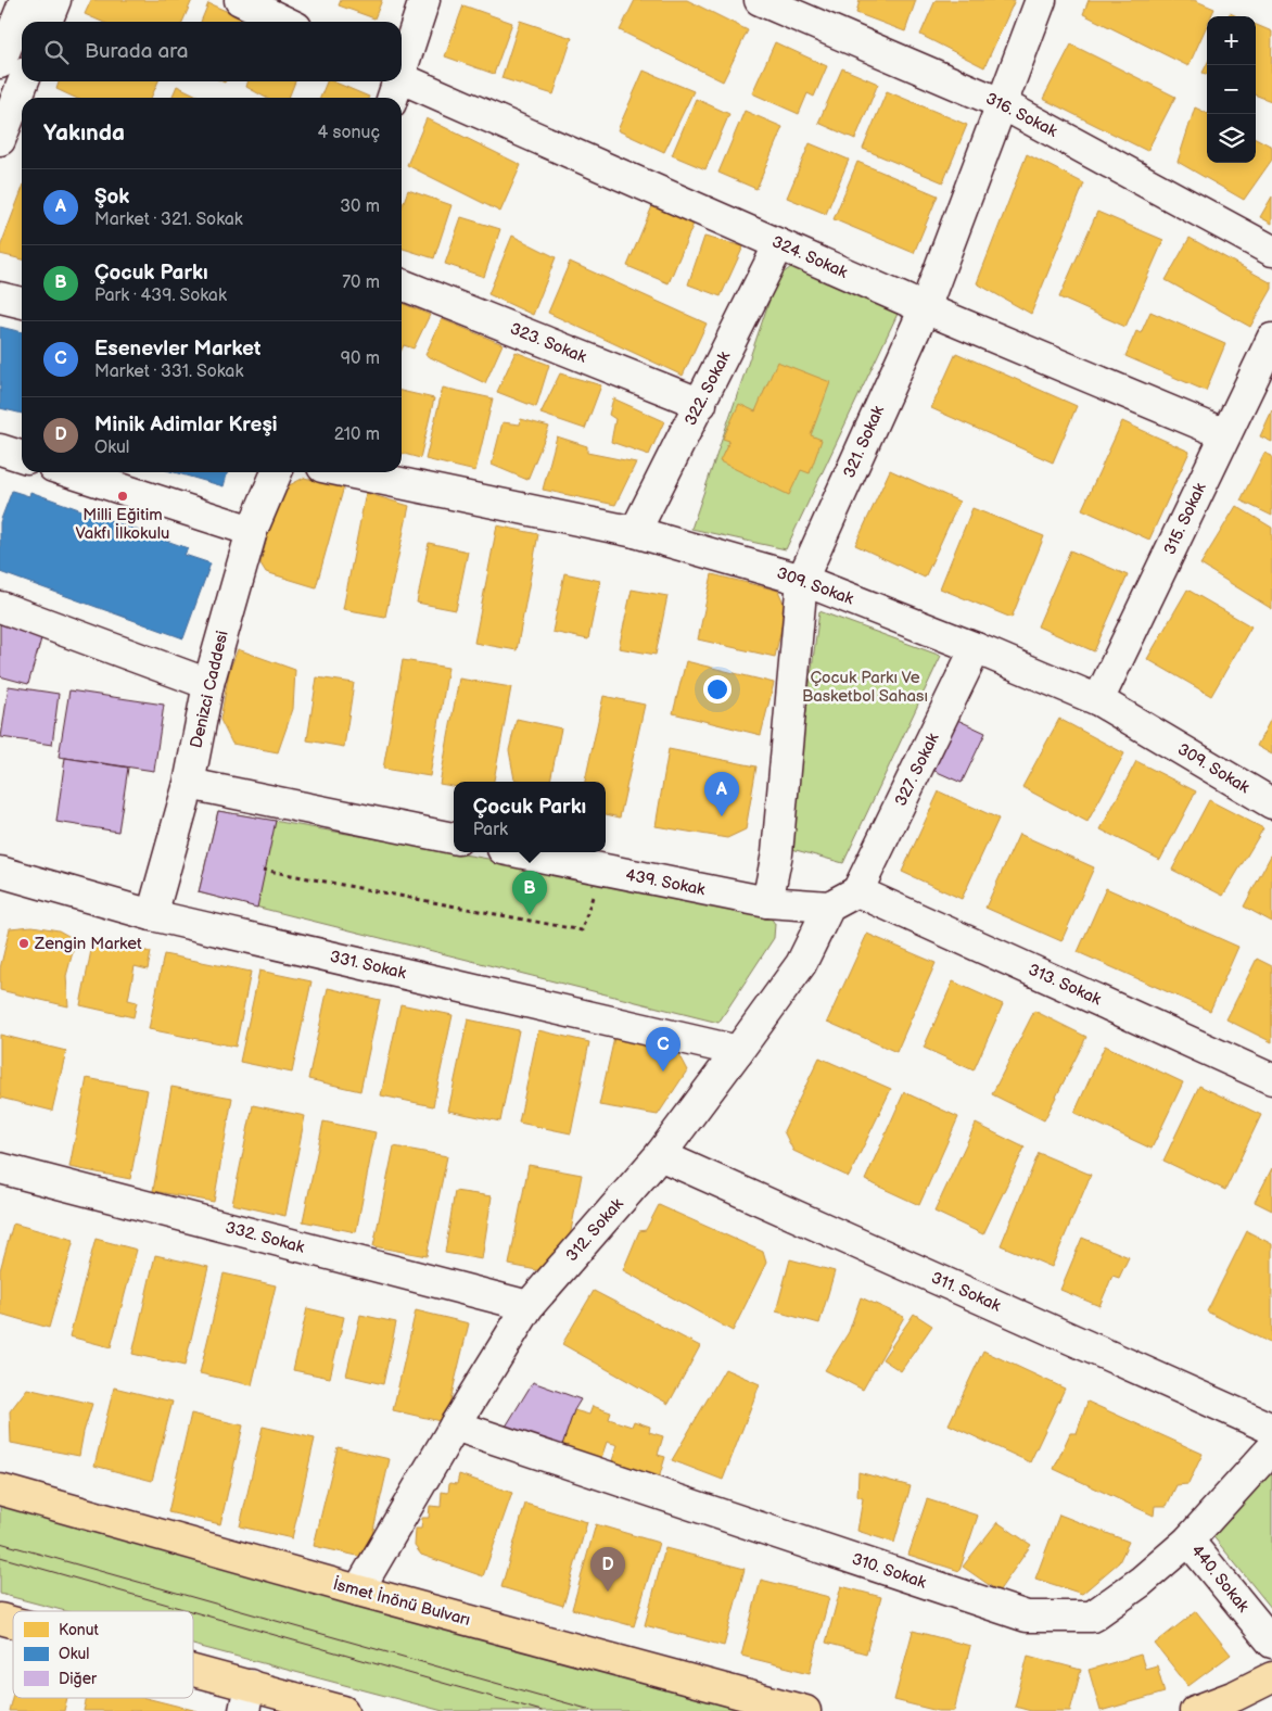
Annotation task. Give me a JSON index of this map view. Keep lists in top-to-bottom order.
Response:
{
  "streets": {
    "main road": ["İsmet İnönü Bulvarı"],
    "street": [
      "316. Sokak",
      "324. Sokak",
      "323. Sokak",
      "322. Sokak",
      "321. Sokak",
      "315. Sokak",
      "309. Sokak",
      "Denizci Caddesi",
      "327. Sokak",
      "439. Sokak",
      "331. Sokak",
      "313. Sokak",
      "312. Sokak",
      "332. Sokak",
      "311. Sokak",
      "310. Sokak",
      "440. Sokak"
    ]
  },
  "crossings": [
    ["316. Sokak", "321. Sokak"],
    ["324. Sokak", "322. Sokak"],
    ["324. Sokak", "321. Sokak"],
    ["324. Sokak", "315. Sokak"],
    ["323. Sokak", "322. Sokak"],
    ["322. Sokak", "309. Sokak"],
    ["321. Sokak", "309. Sokak"],
    ["321. Sokak", "439. Sokak"],
    ["315. Sokak", "309. Sokak"],
    ["309. Sokak", "327. Sokak"],
    ["Denizci Caddesi", "331. Sokak"],
    ["327. Sokak", "313. Sokak"],
    ["439. Sokak", "312. Sokak"],
    ["331. Sokak", "312. Sokak"],
    ["312. Sokak", "332. Sokak"],
    ["312. Sokak", "311. Sokak"],
    ["312. Sokak", "310. Sokak"],
    ["312. Sokak", "İsmet İnönü Bulvarı"],
    ["310. Sokak", "440. Sokak"]
  ],
  "parks": ["Çocuk Parkı Ve Basketbol Sahası"],
  "places": ["Milli Eğitim Vakfı İlkokulu", "Zengin Market"],
  "legend": ["Konut", "Okul", "Diğer"],
  "page": {
    "map_buttons": ["+", "−"],
    "search": "Burada ara",
    "heading": ["Yakında", "4 sonuç"],
    "list": [
      {
        "mark": "A",
        "name": "Şok",
        "note": "Market · 321. Sokak",
        "value": "30 m"
      },
      {
        "mark": "B",
        "name": "Çocuk Parkı",
        "note": "Park · 439. Sokak",
        "value": "70 m"
      },
      {
        "mark": "C",
        "name": "Esenevler Market",
        "note": "Market · 331. Sokak",
        "value": "90 m"
      },
      {
        "mark": "D",
        "name": "Minik Adimlar Kreşi",
        "note": "Okul",
        "value": "210 m"
      }
    ],
    "pins": [
      "A",
      "B",
      "C",
      "D"
    ],
    "popup": ["Çocuk Parkı", "Park"]
  }
}
